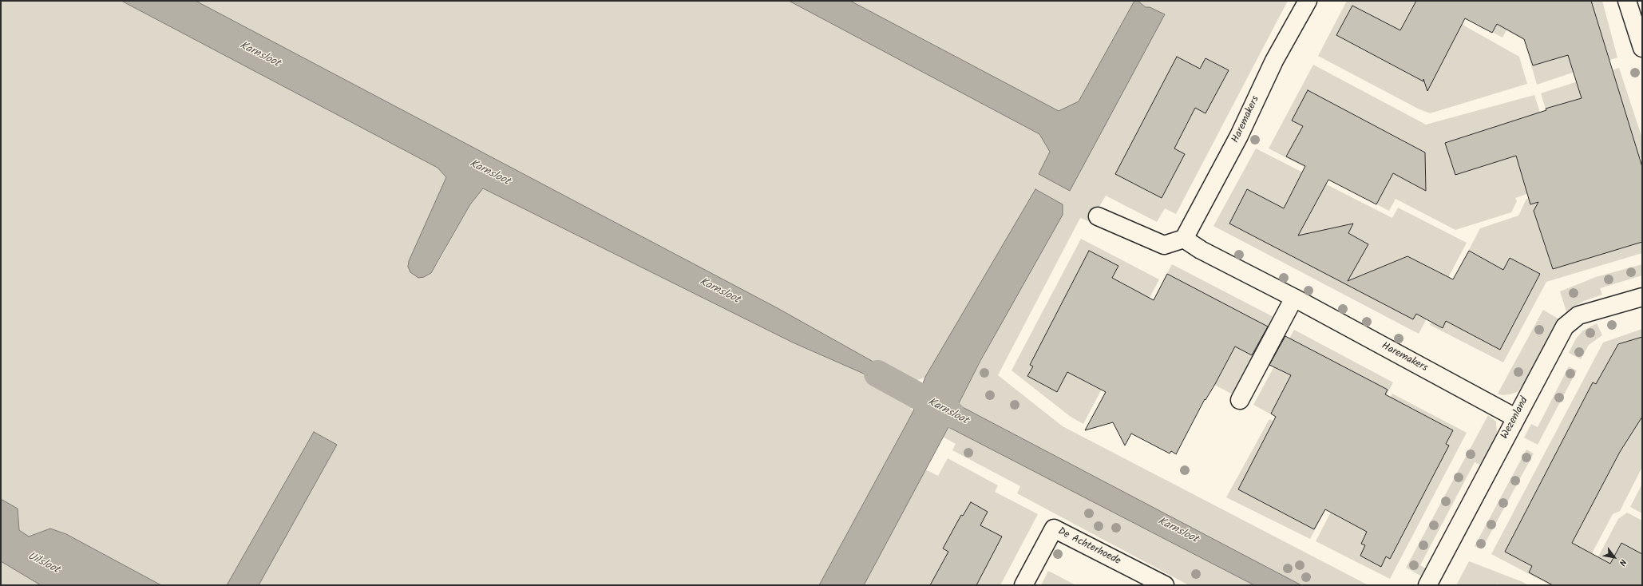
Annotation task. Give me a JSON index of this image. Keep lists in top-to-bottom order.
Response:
{
  "streets": {
    "street": ["Haremakers", "Wezenland", "De Achterhoede"]
  },
  "crossings": [
    ["Haremakers", "Wezenland"]
  ],
  "water": ["Karnsloot", "Uilsloot"],
  "north": "bottom right"
}
